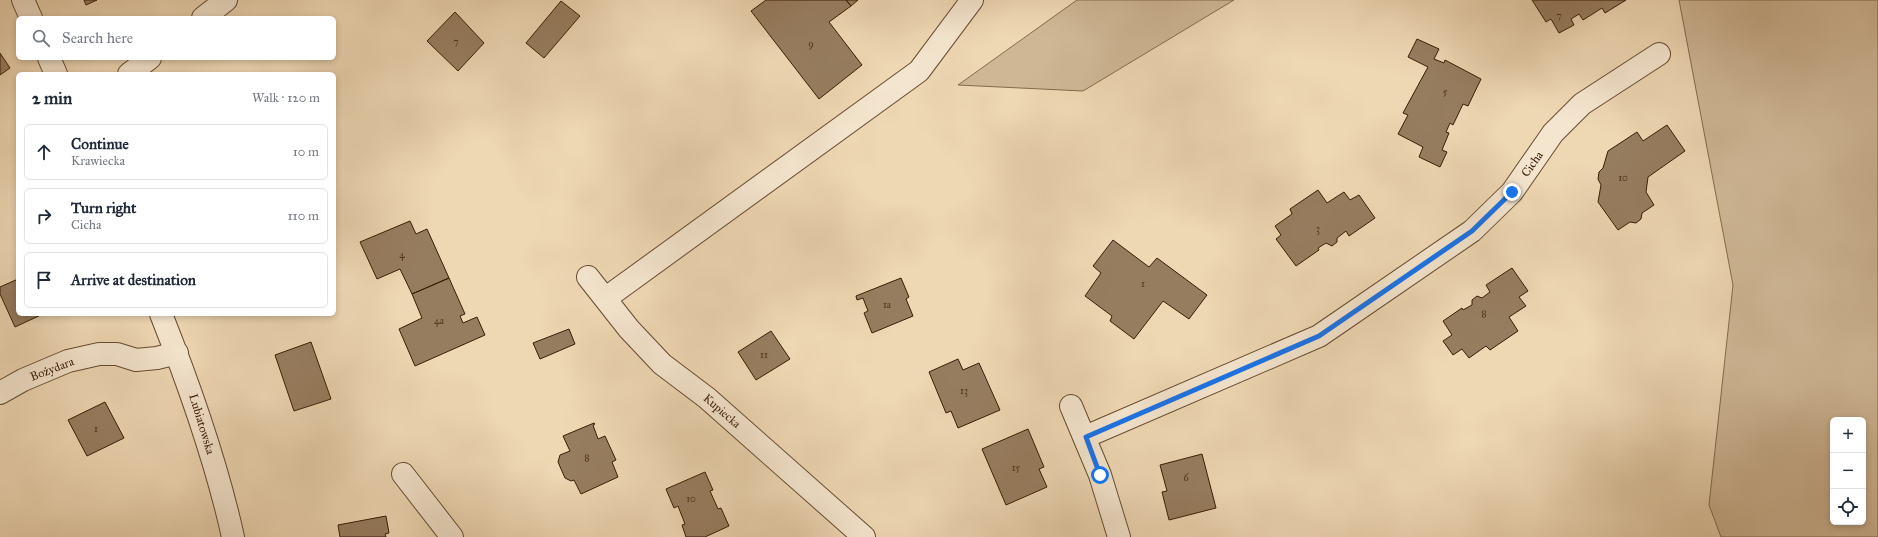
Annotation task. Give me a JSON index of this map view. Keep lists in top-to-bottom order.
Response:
{
  "streets": {
    "street": [
      "Cicha",
      "Bożydara",
      "Kupiecka",
      "Lubiatowska"
    ]
  },
  "crossings": [
    ["Bożydara", "Lubiatowska"]
  ],
  "house_numbers": [
    "7",
    "7",
    "9",
    "5",
    "10",
    "3",
    "4",
    "1",
    "1a",
    "8",
    "4a",
    "11",
    "13",
    "1",
    "8",
    "15",
    "6",
    "10"
  ],
  "page": {
    "search": "Search here",
    "heading": ["2 min", "Walk · 120 m"],
    "list": [
      ["Continue", "Krawiecka", "10 m"],
      ["Turn right", "Cicha", "110 m"],
      "Arrive at destination"
    ],
    "map_buttons": ["+", "−"]
  }
}
